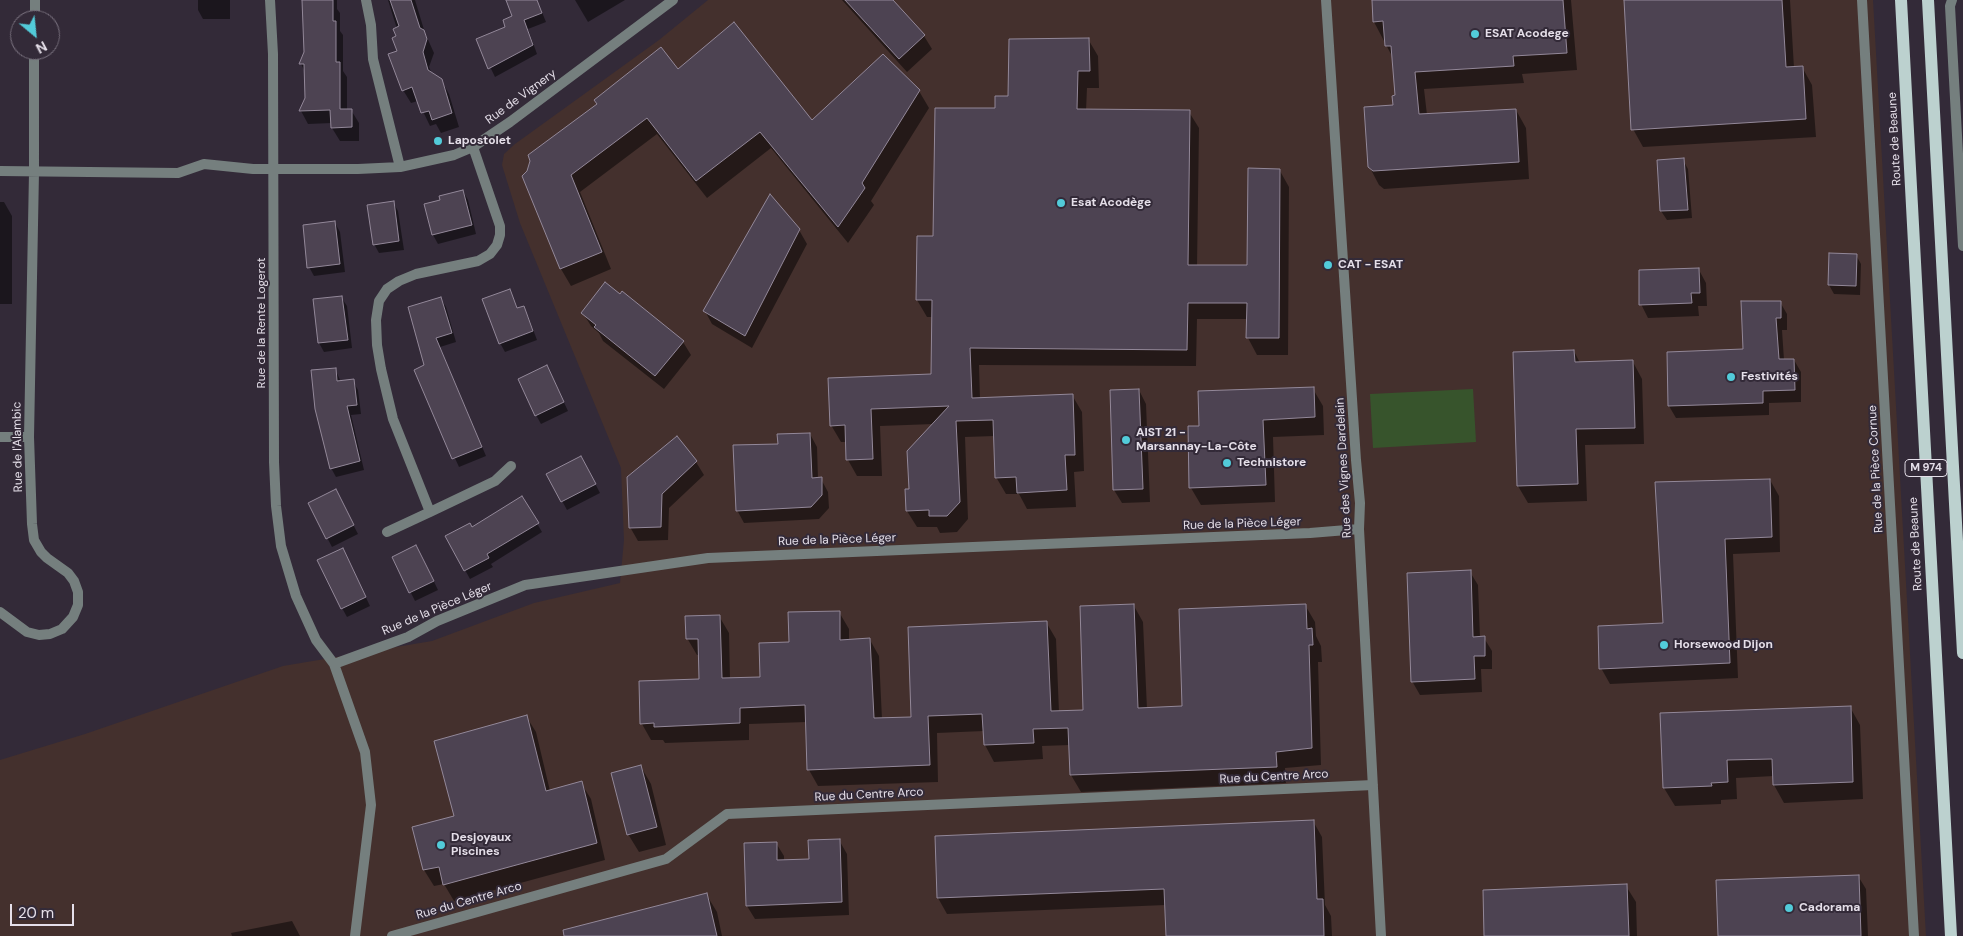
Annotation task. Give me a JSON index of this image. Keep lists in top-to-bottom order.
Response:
{
  "streets": {
    "main road": ["Route de Beaune", "M 974"],
    "street": [
      "Rue de Vignery",
      "Rue de la Rente Logerot",
      "Rue de l'Alambic",
      "Rue des Vignes Dardelain",
      "Rue de la Pièce Cornue",
      "Rue de la Pièce Léger",
      "Rue du Centre Arco"
    ]
  },
  "crossings": [
    ["Rue de Vignery", "Rue de la Rente Logerot"],
    ["Rue de Vignery", "Rue de l'Alambic"],
    ["Rue de la Rente Logerot", "Rue de la Pièce Léger"],
    ["Rue des Vignes Dardelain", "Rue de la Pièce Léger"],
    ["Rue des Vignes Dardelain", "Rue du Centre Arco"]
  ],
  "places": [
    "ESAT Acodege",
    "Lapostolet",
    "Esat Acodège",
    "CAT - ESAT",
    "Festivités",
    "AIST 21 - Marsannay-La-Côte",
    "Technistore",
    "Horsewood Dijon",
    "Desjoyaux Piscines",
    "Cadorama"
  ],
  "scale_bar": "20 m",
  "north": "bottom right"
}
